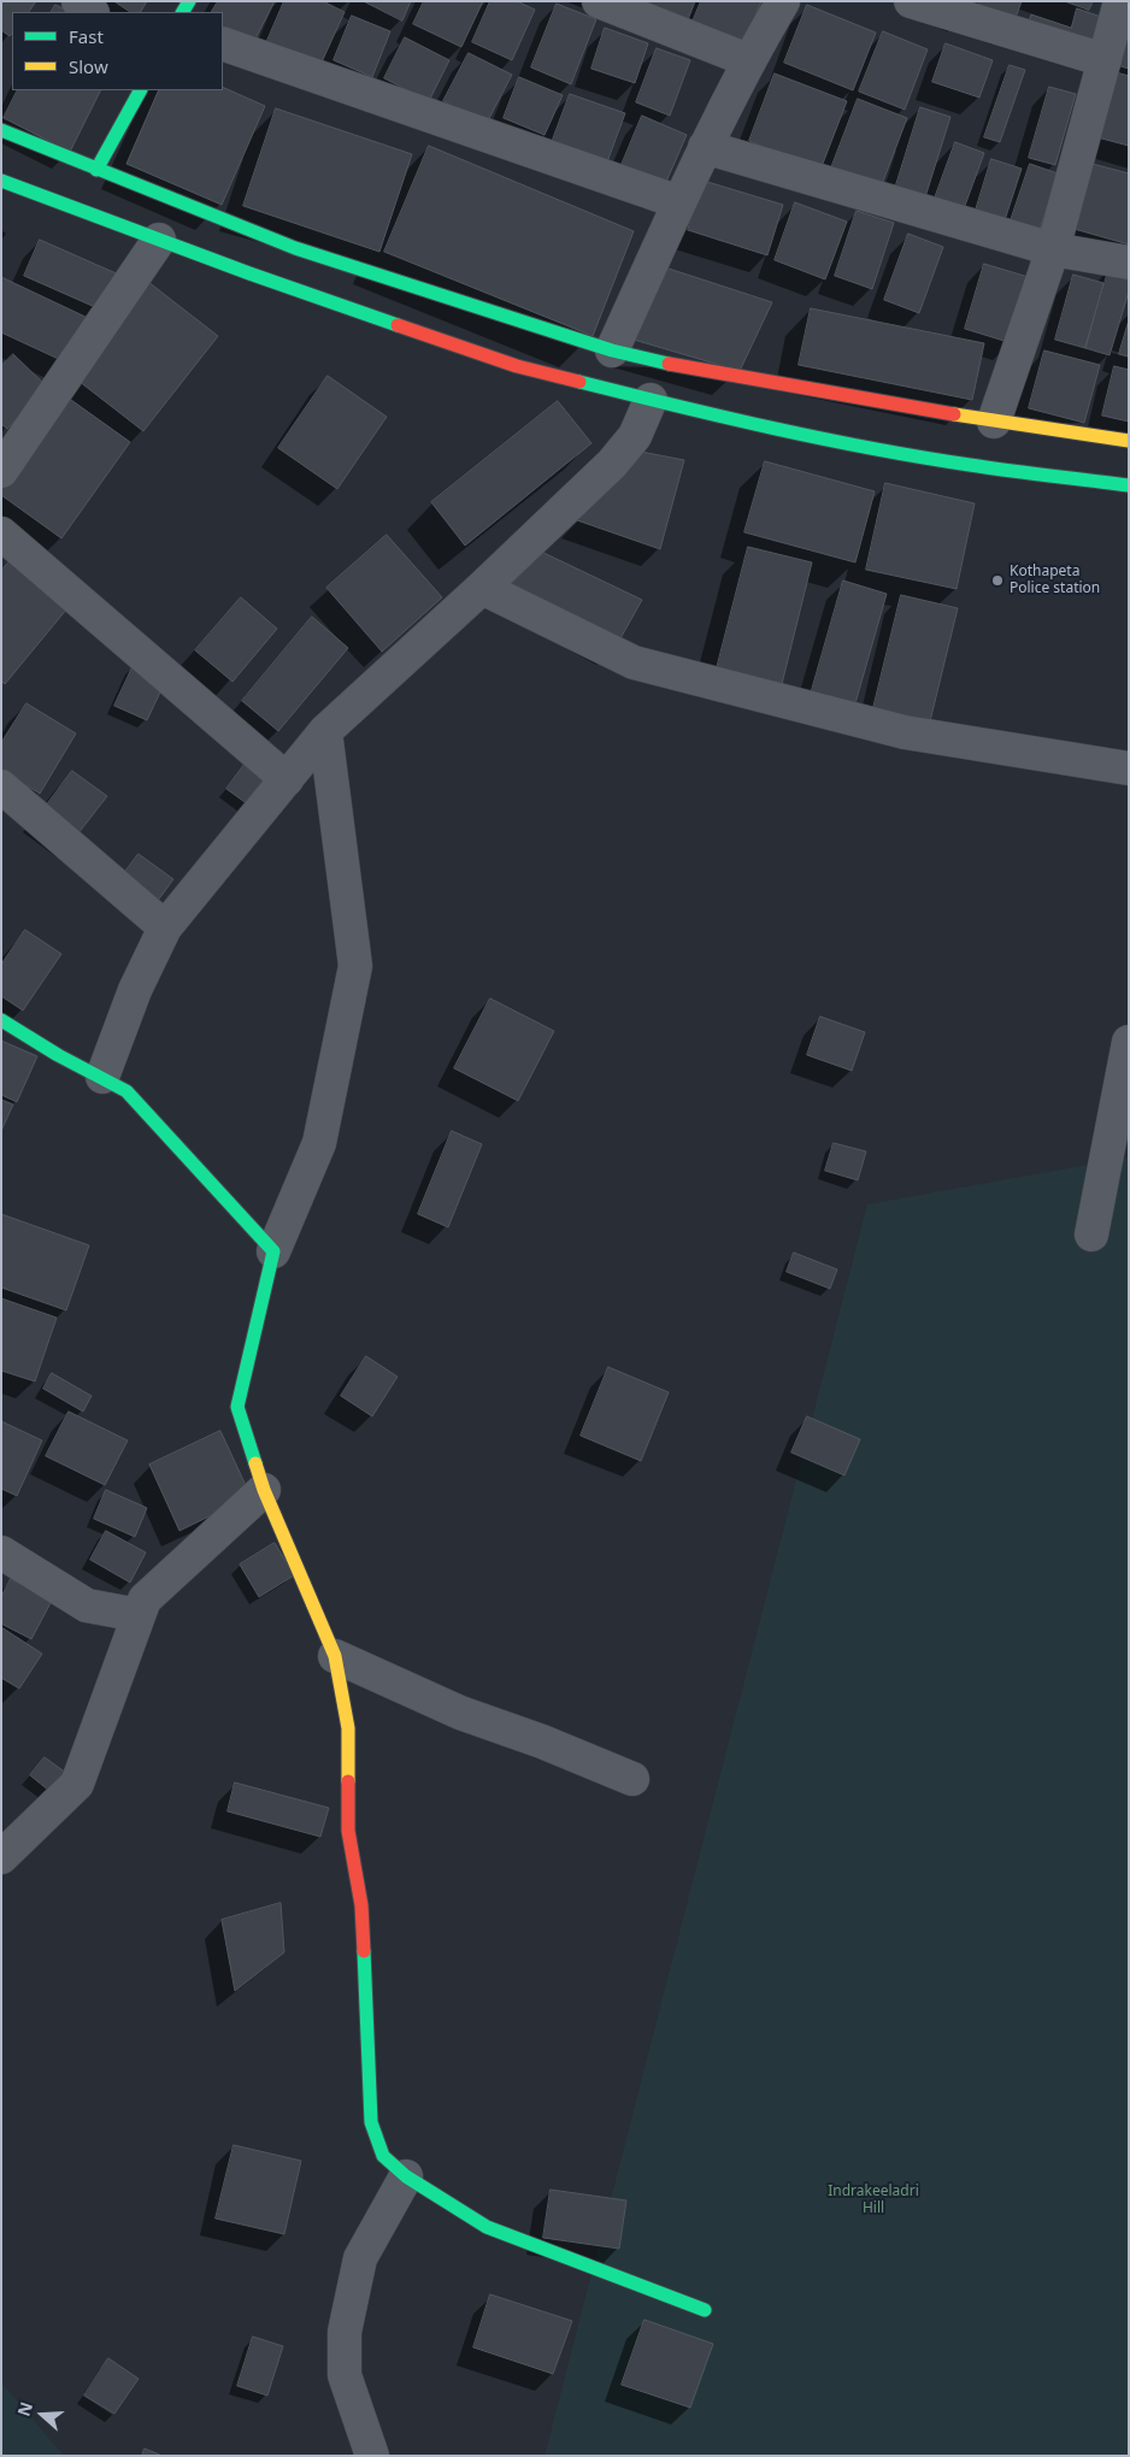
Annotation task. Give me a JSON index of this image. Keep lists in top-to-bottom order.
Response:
{
  "parks": ["Indrakeeladri Hill"],
  "places": ["Kothapeta Police station"],
  "legend": ["Fast", "Slow"],
  "north": "left"
}
